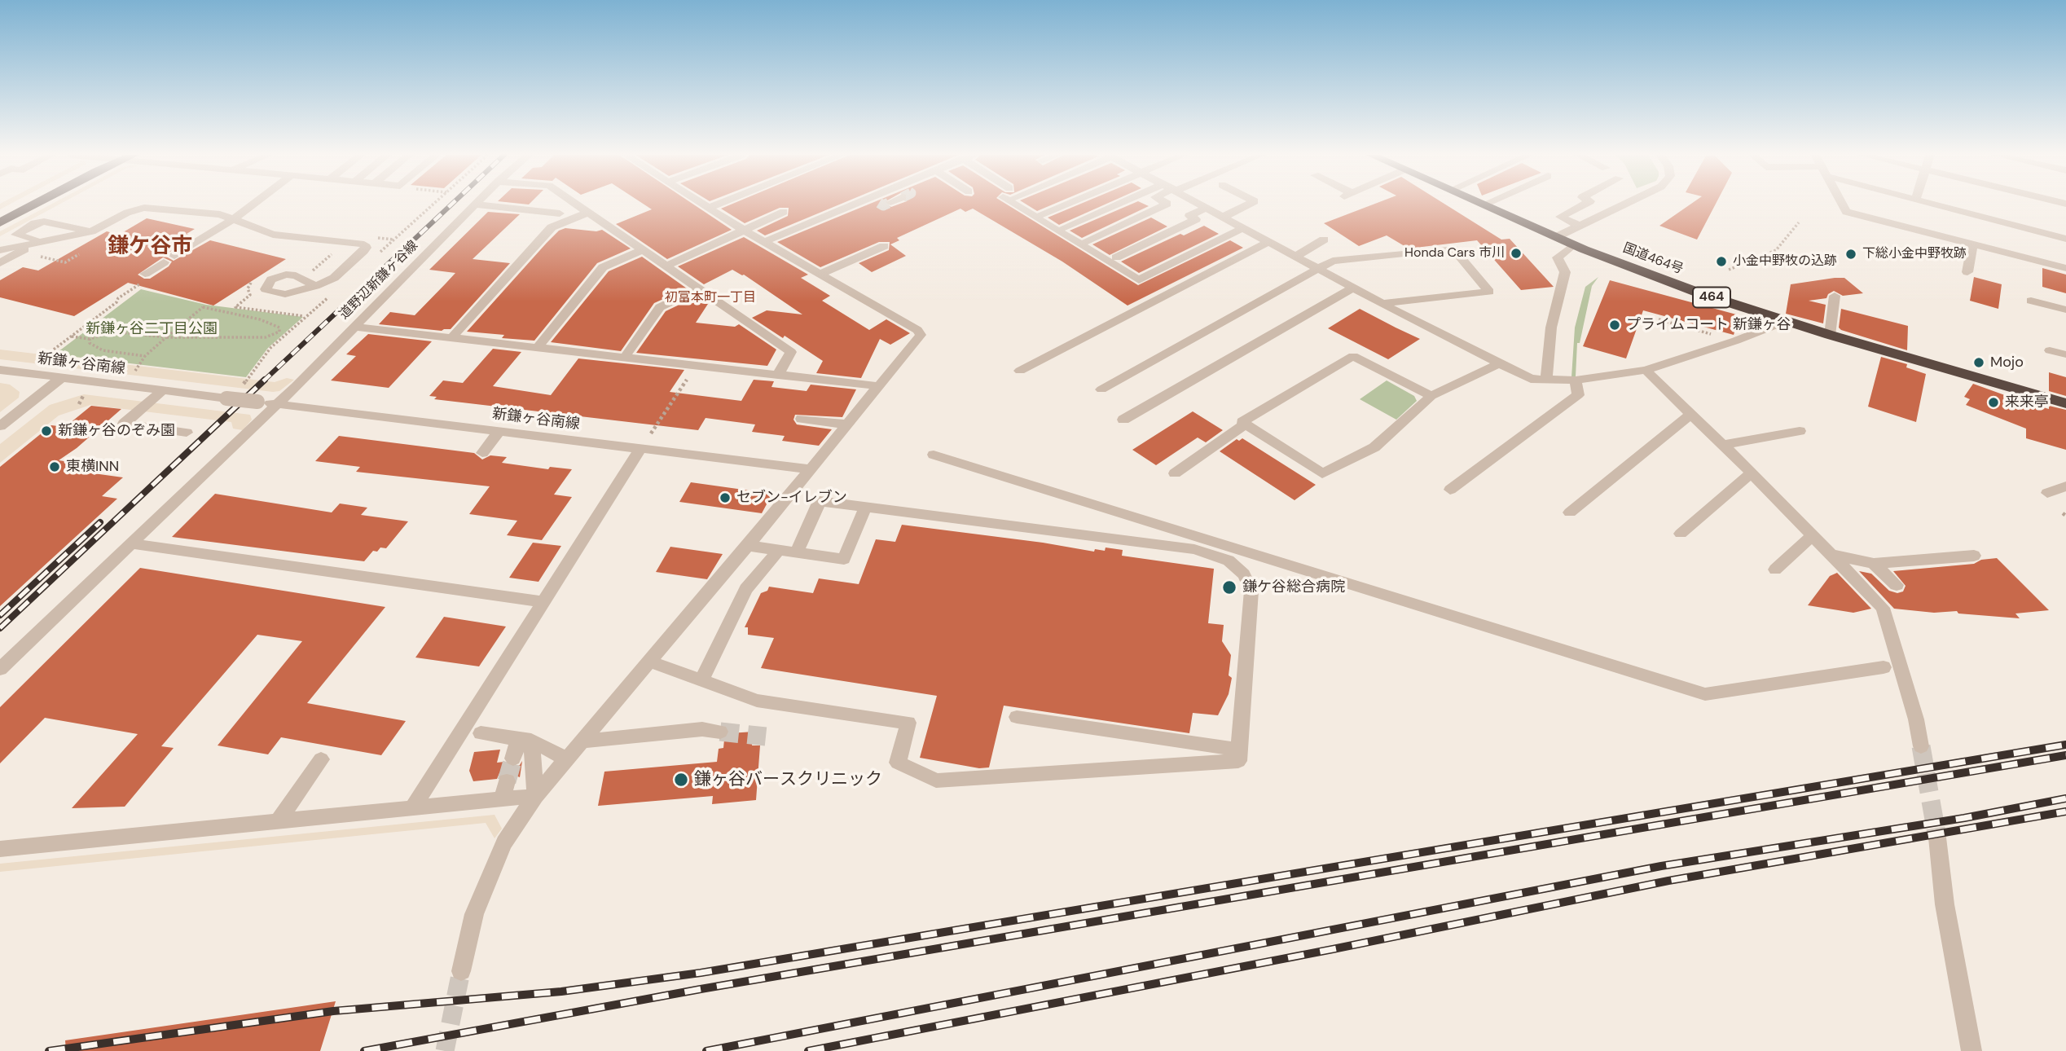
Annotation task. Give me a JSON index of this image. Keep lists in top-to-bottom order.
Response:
{
  "streets": {
    "highway": ["国道464号", "464"],
    "street": ["道野辺新鎌ヶ谷線", "新鎌ヶ谷南線"]
  },
  "crossings": [
    ["道野辺新鎌ヶ谷線", "新鎌ヶ谷南線"]
  ],
  "districts": ["鎌ケ谷市", "初富本町一丁目"],
  "parks": ["新鎌ヶ谷二丁目公園"],
  "places": [
    "Honda Cars 市川",
    "下総小金中野牧跡",
    "小金中野牧の込跡",
    "プライムコート 新鎌ヶ谷",
    "Mojo",
    "来来亭",
    "新鎌ヶ谷のぞみ園",
    "東横INN",
    "セブン-イレブン",
    "鎌ケ谷総合病院",
    "鎌ヶ谷バースクリニック"
  ]
}
